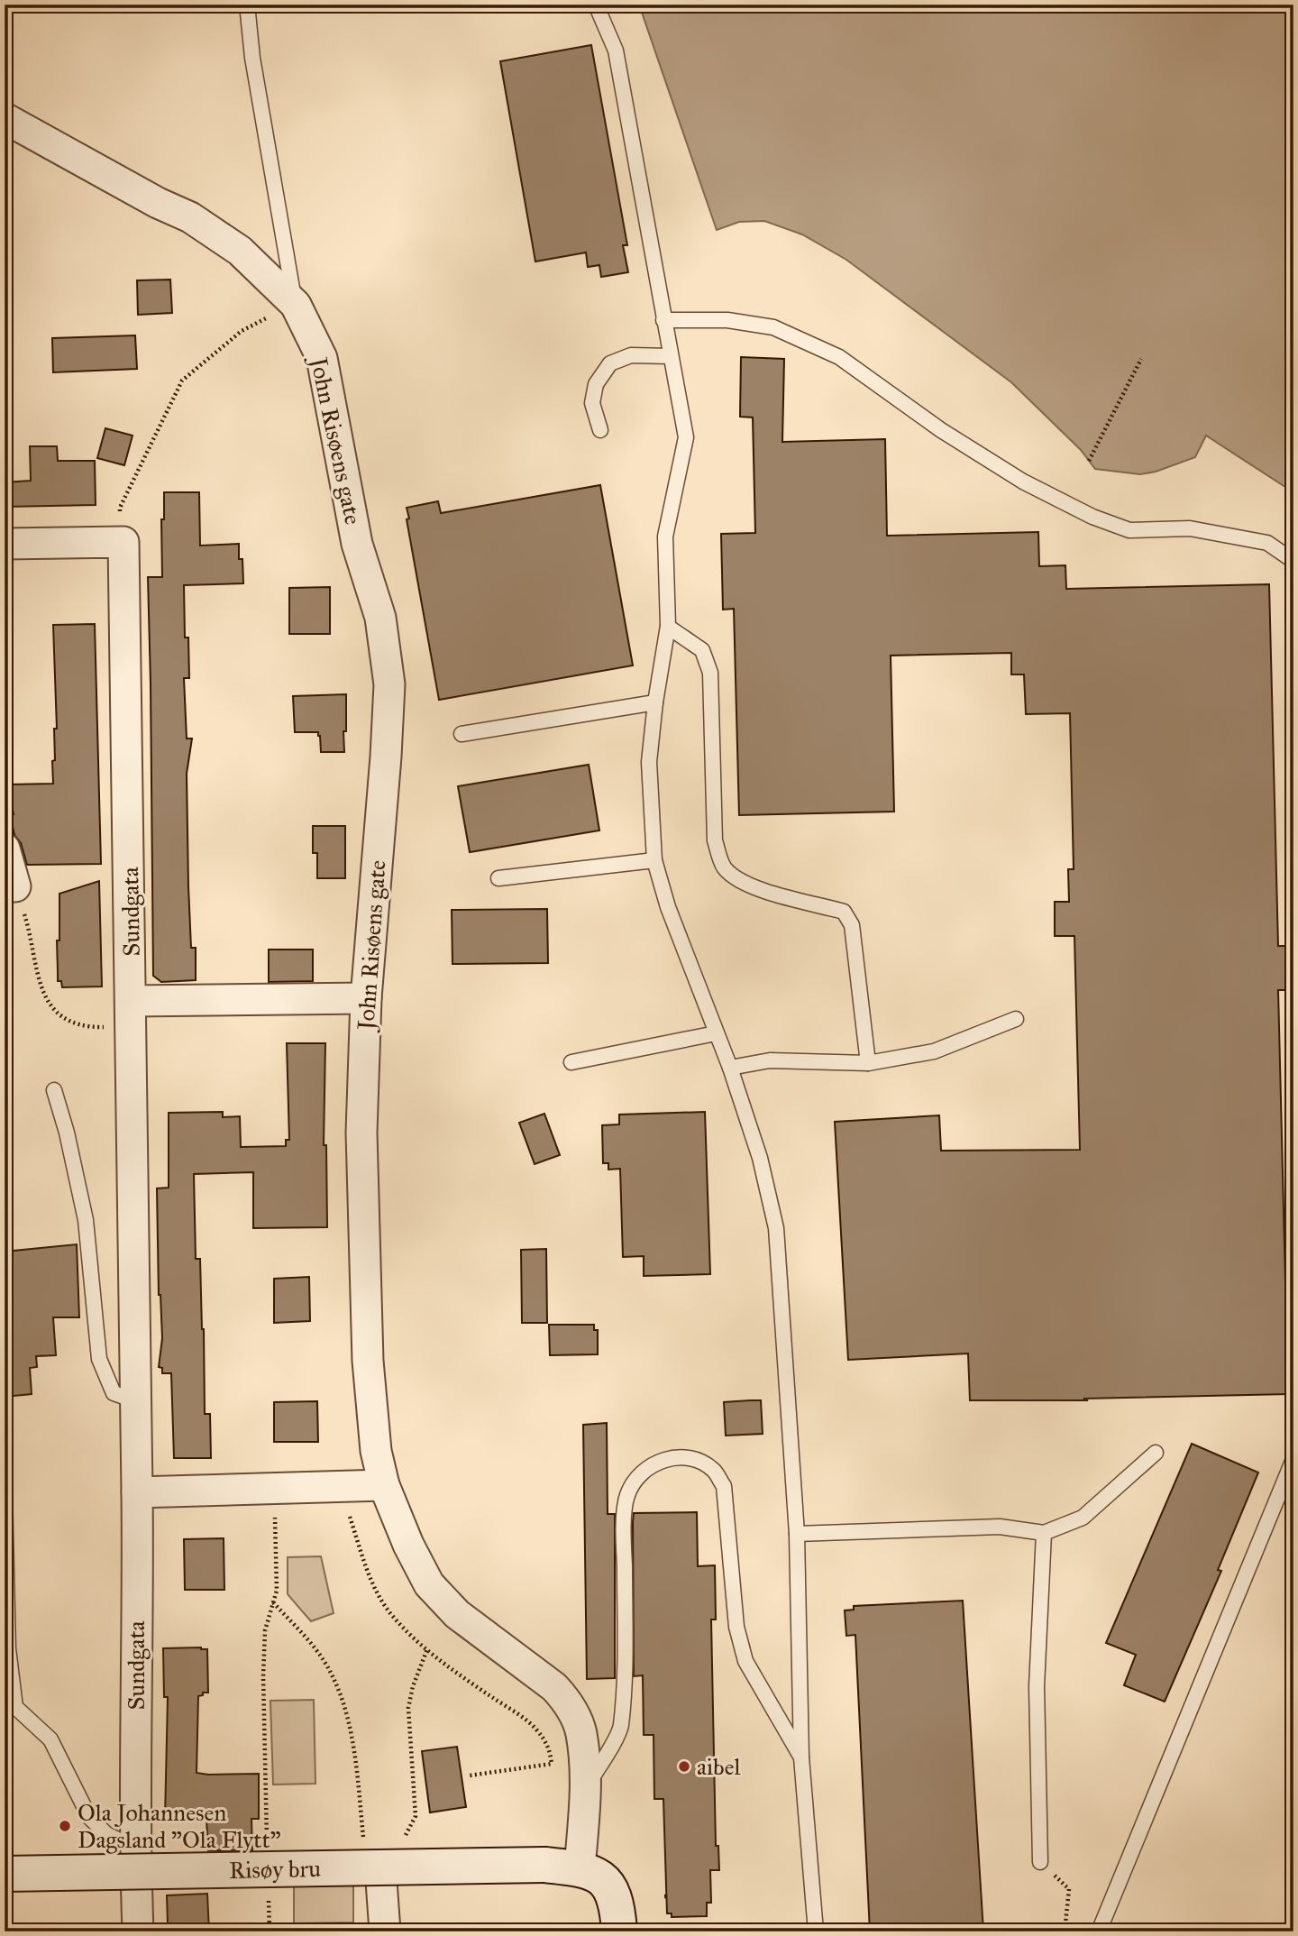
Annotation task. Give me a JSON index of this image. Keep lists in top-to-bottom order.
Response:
{
  "streets": {
    "main road": ["Risøy bru"],
    "street": ["John Risøens gate", "Sundgata"]
  },
  "crossings": [
    ["John Risøens gate", "Risøy bru"]
  ],
  "places": ["aibel", "Ola Johannesen Dagsland \"Ola Flytt\""]
}
